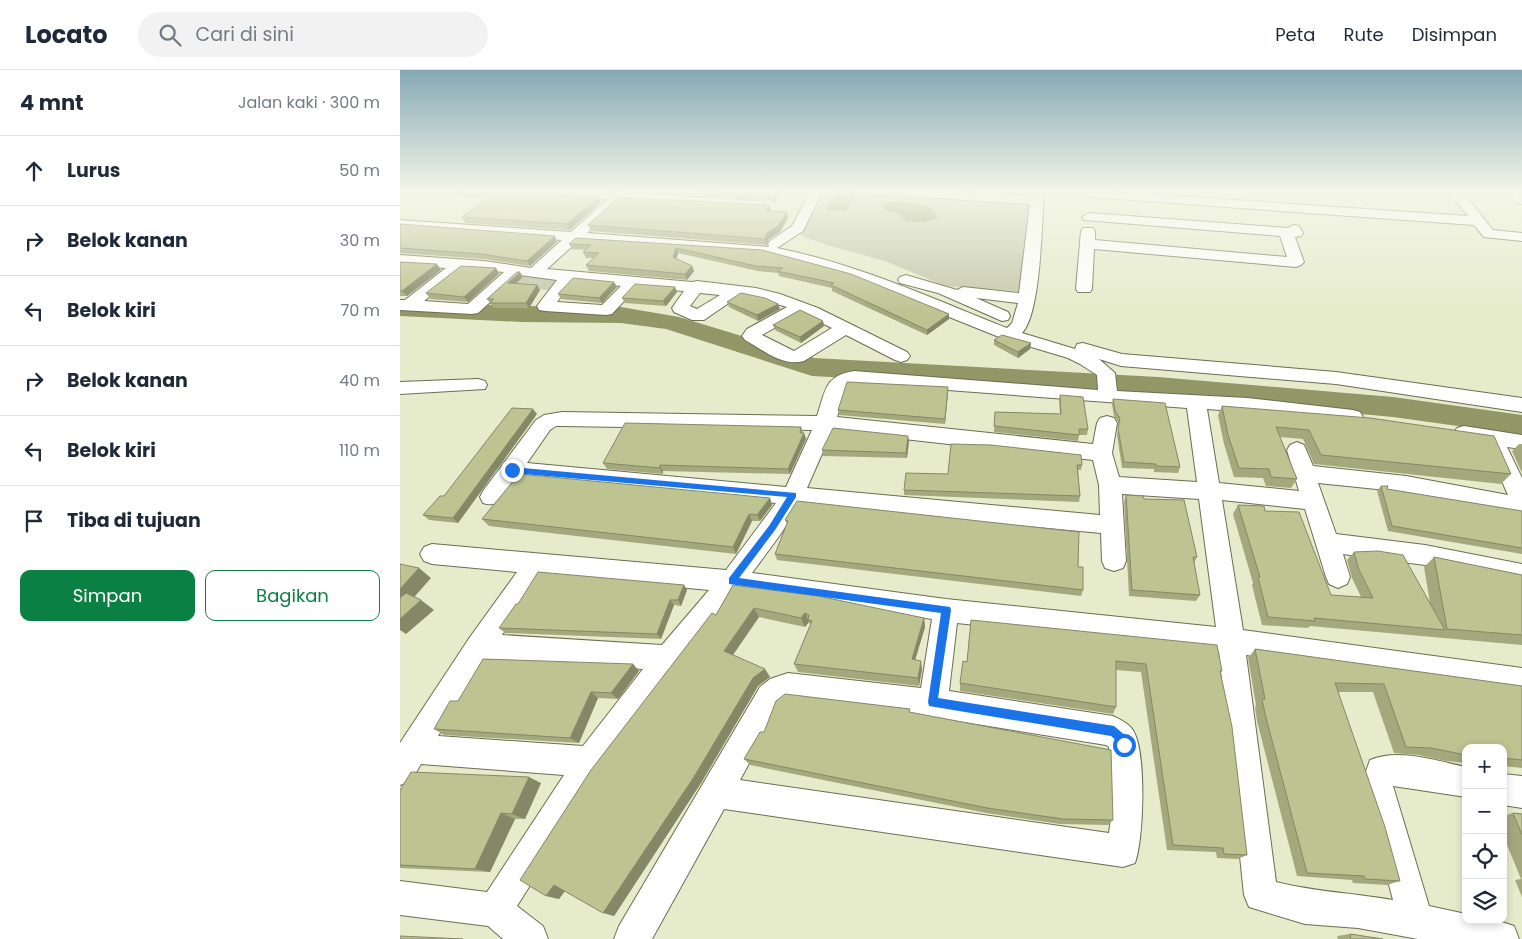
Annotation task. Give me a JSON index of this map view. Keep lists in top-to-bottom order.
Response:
{
  "page": {
    "header": "Locato",
    "search": "Cari di sini",
    "nav": ["Peta", "Rute", "Disimpan"],
    "heading": ["4 mnt", "Jalan kaki · 300 m"],
    "list": [
      ["Lurus", "50 m"],
      ["Belok kanan", "30 m"],
      ["Belok kiri", "70 m"],
      ["Belok kanan", "40 m"],
      ["Belok kiri", "110 m"],
      "Tiba di tujuan"
    ],
    "buttons": ["Simpan", "Bagikan"],
    "map_buttons": ["+", "−"]
  }
}
